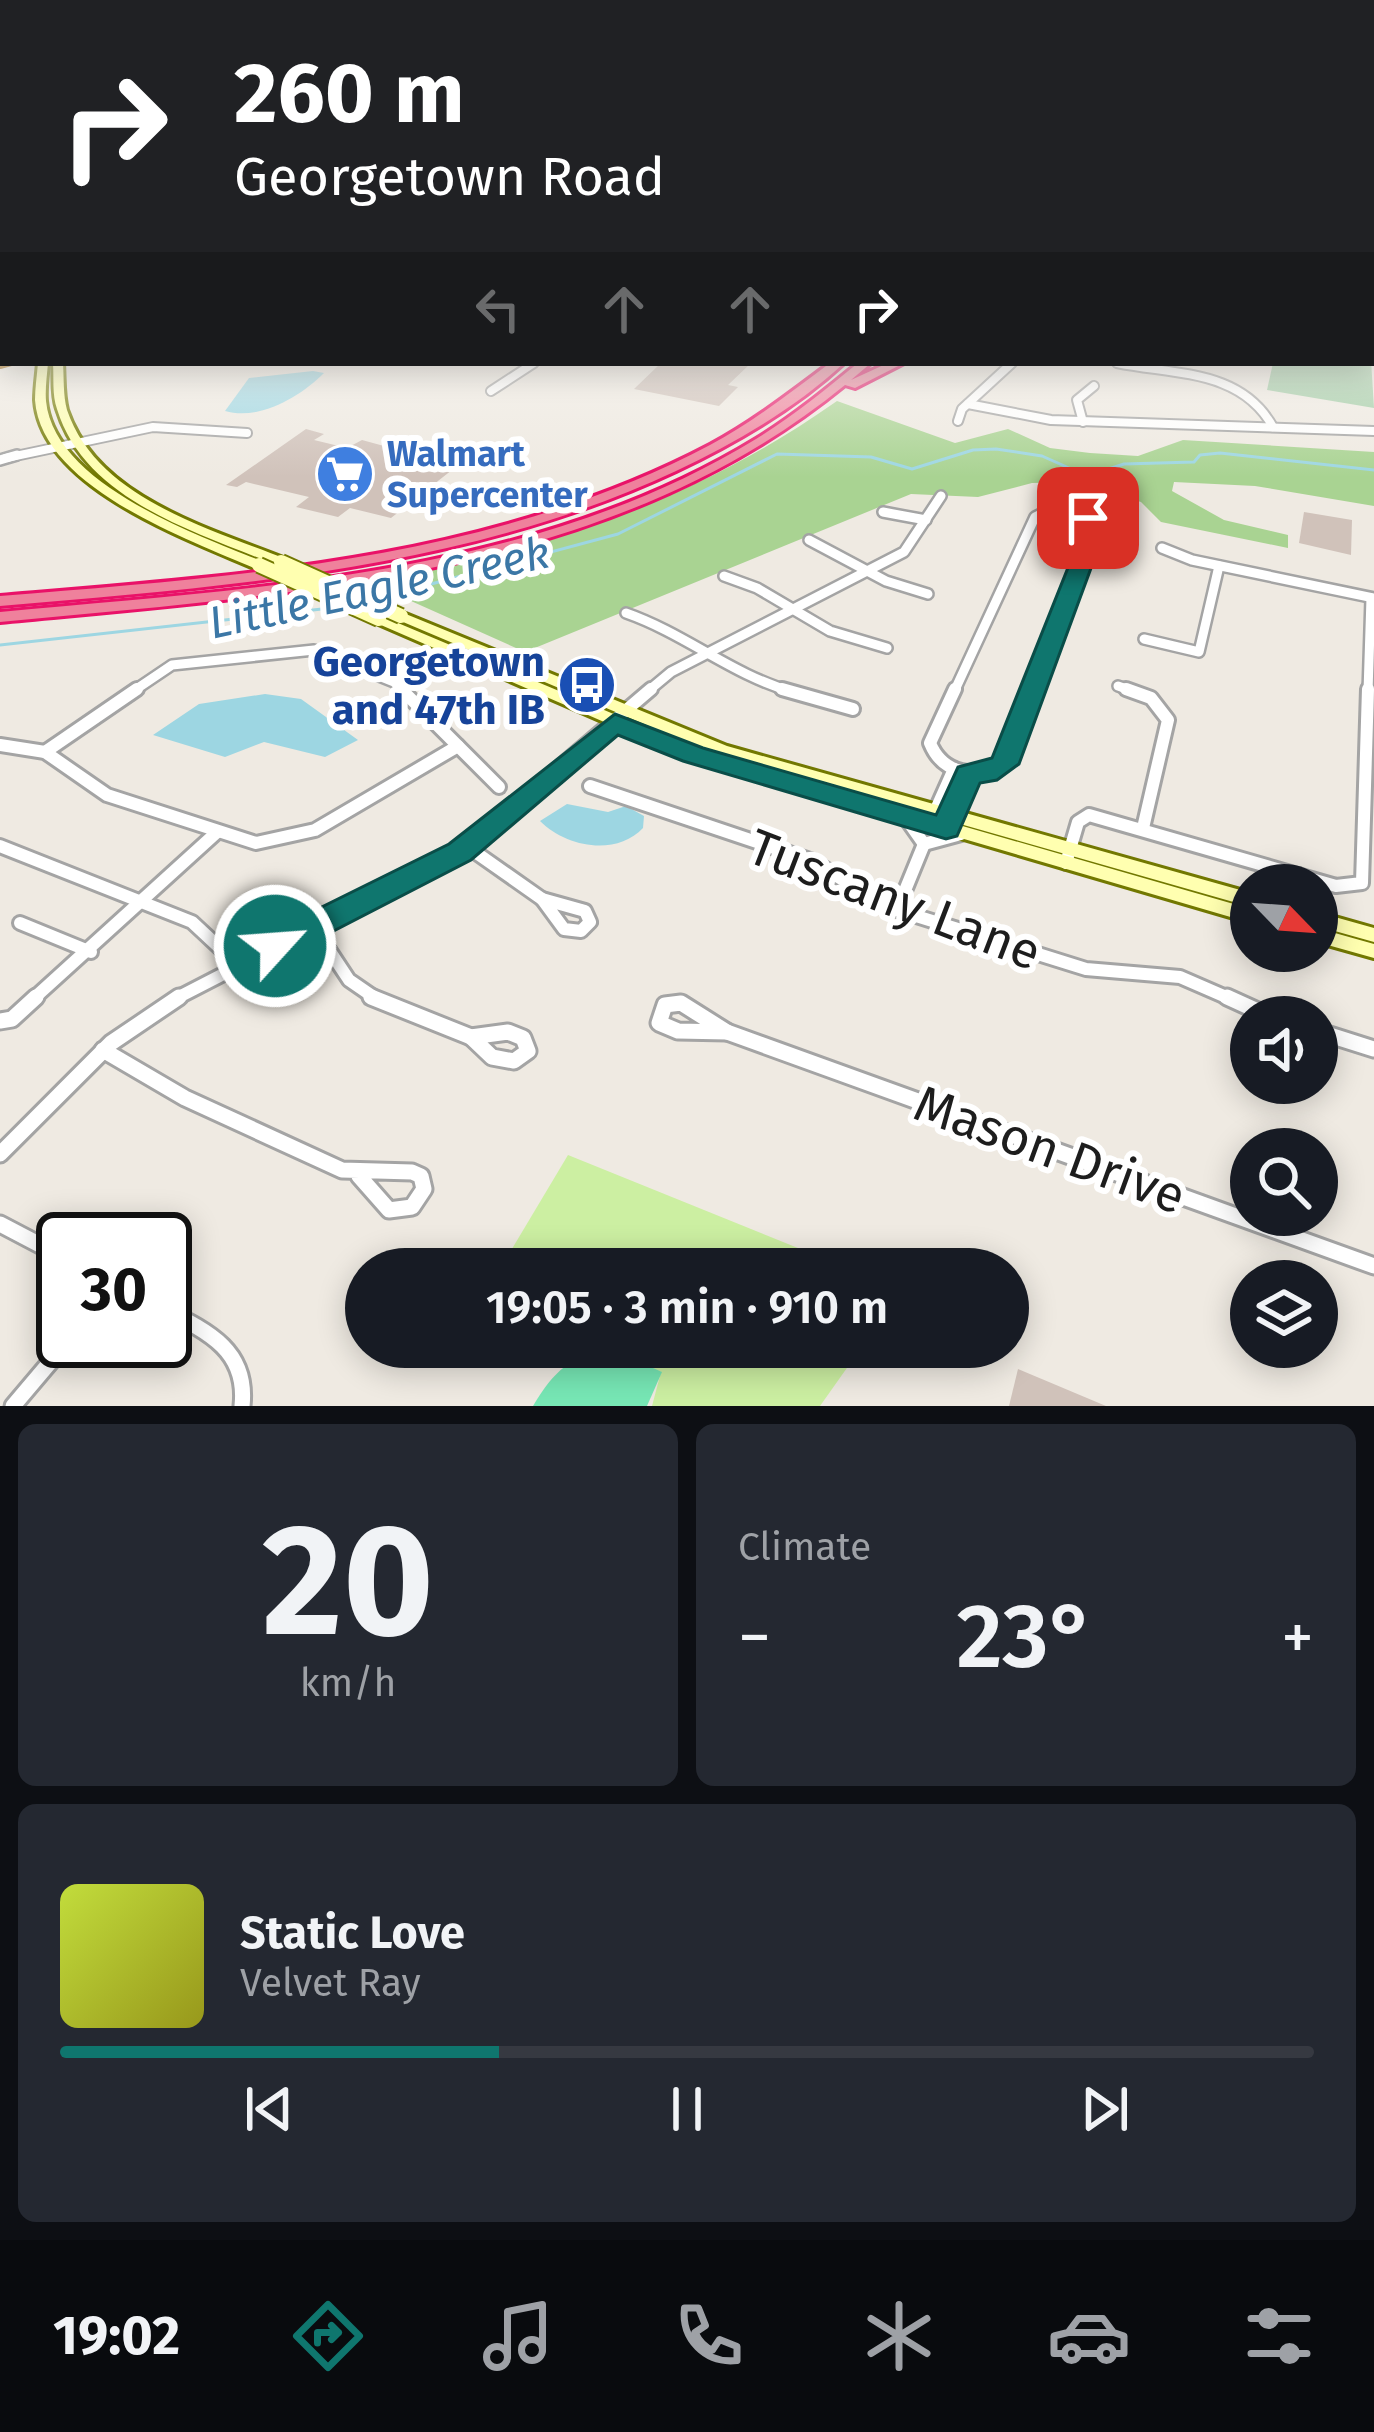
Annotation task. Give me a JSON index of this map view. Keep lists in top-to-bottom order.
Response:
{
  "streets": {
    "street": ["Tuscany Lane", "Mason Drive"]
  },
  "water": ["Little Eagle Creek"],
  "places": {
    "supermarket": ["Walmart Supercenter"],
    "bus stop": ["Georgetown and 47th IB"]
  },
  "north": "bottom right",
  "page": {
    "turn": ["260 m", "Georgetown Road"],
    "limit": "30",
    "trip": "19:05 · 3 min · 910 m",
    "tile": [
      ["20", "km/h"],
      "Climate"
    ],
    "heat": ["−", "23°", "+"],
    "song": ["Static Love", "Velvet Ray"],
    "tabs": "19:02"
  }
}
